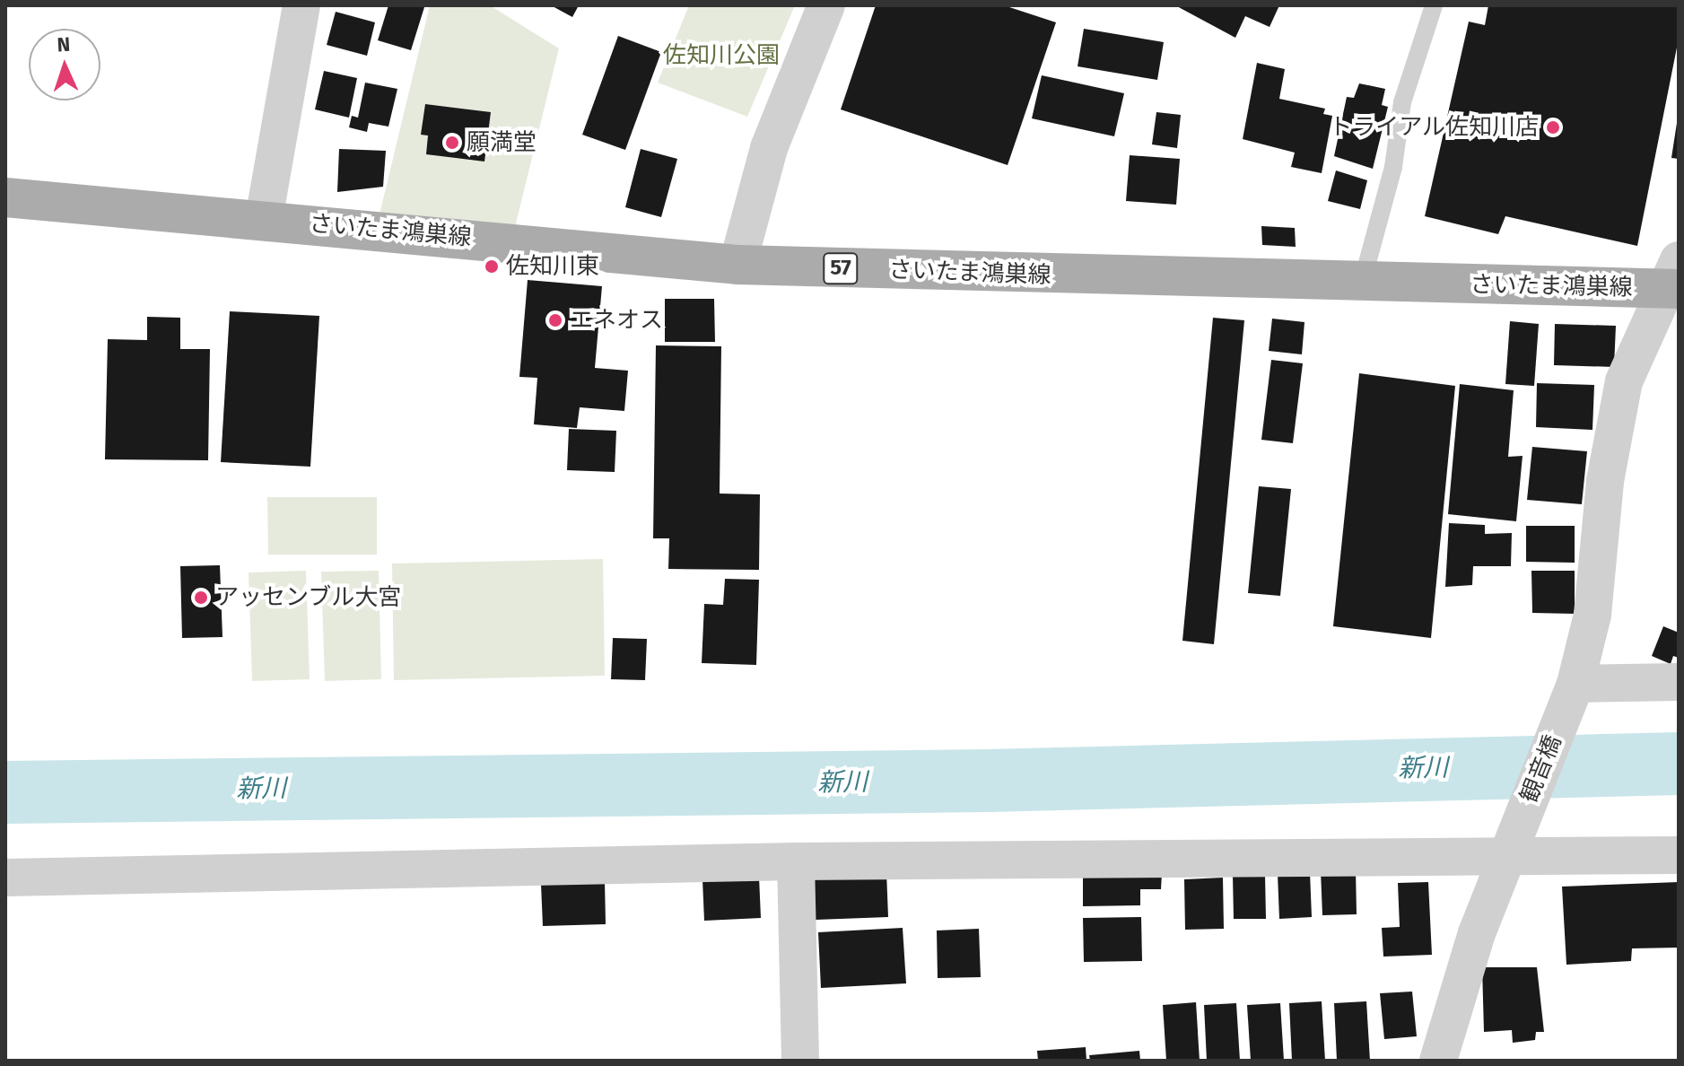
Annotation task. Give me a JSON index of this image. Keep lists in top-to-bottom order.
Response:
{
  "streets": {
    "main road": ["さいたま鴻巣線", "57"],
    "street": ["観音橋"]
  },
  "crossings": [
    ["さいたま鴻巣線", "観音橋"]
  ],
  "water": ["新川"],
  "parks": ["佐知川公園"],
  "places": [
    "トライアル佐知川店",
    "願満堂",
    "佐知川東",
    "エネオス",
    "アッセンブル大宮"
  ],
  "north": "top"
}
